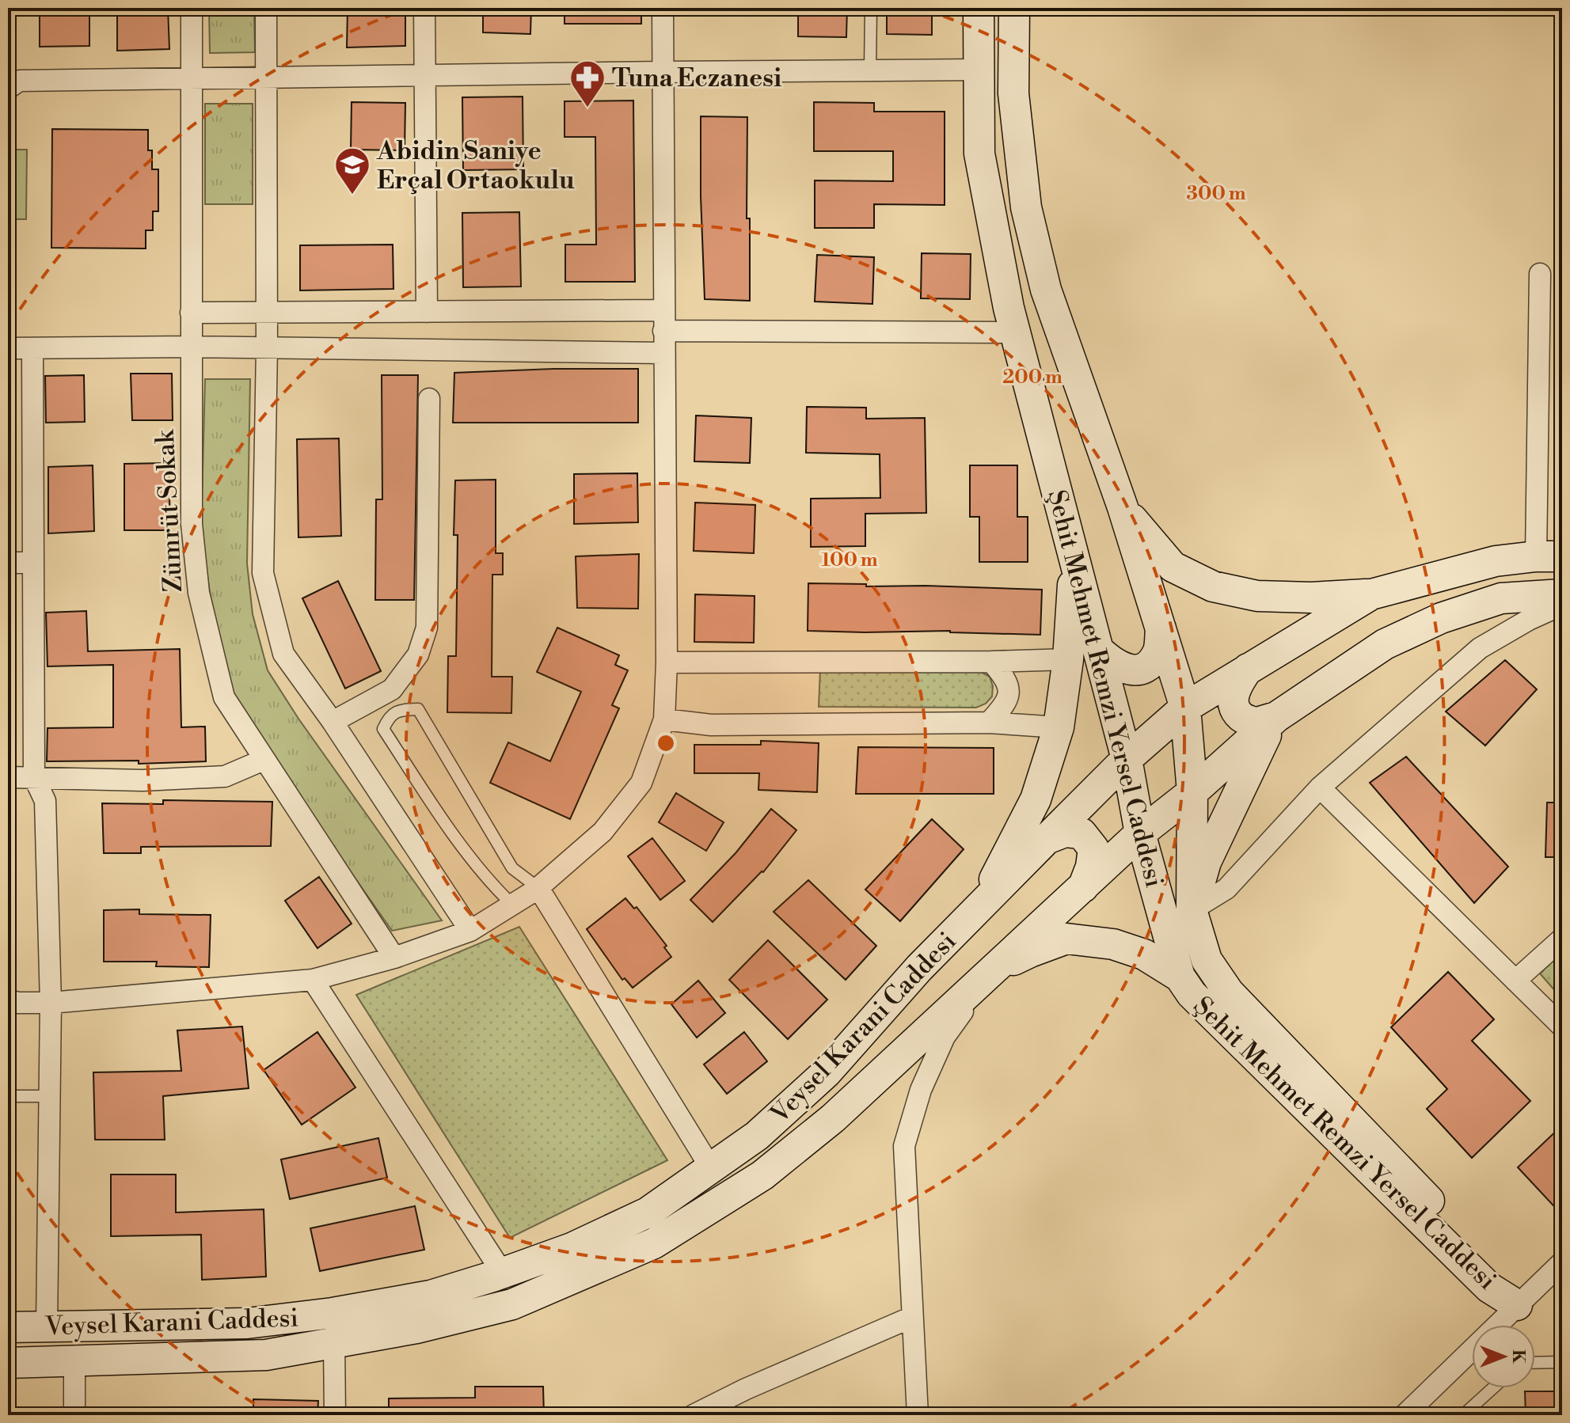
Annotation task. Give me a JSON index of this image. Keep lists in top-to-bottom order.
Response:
{
  "streets": {
    "main road": ["Şehit Mehmet Remzi Yersel Caddesi", "Veysel Karani Caddesi"],
    "street": ["Zümrüt Sokak"]
  },
  "crossings": [
    ["Şehit Mehmet Remzi Yersel Caddesi", "Veysel Karani Caddesi"]
  ],
  "places": {
    "pharmacy": ["Tuna Eczanesi"],
    "school or university": ["Abidin Saniye Erçal Ortaokulu"]
  },
  "north": "right",
  "rings": ["300 m", "200 m", "100 m"]
}
